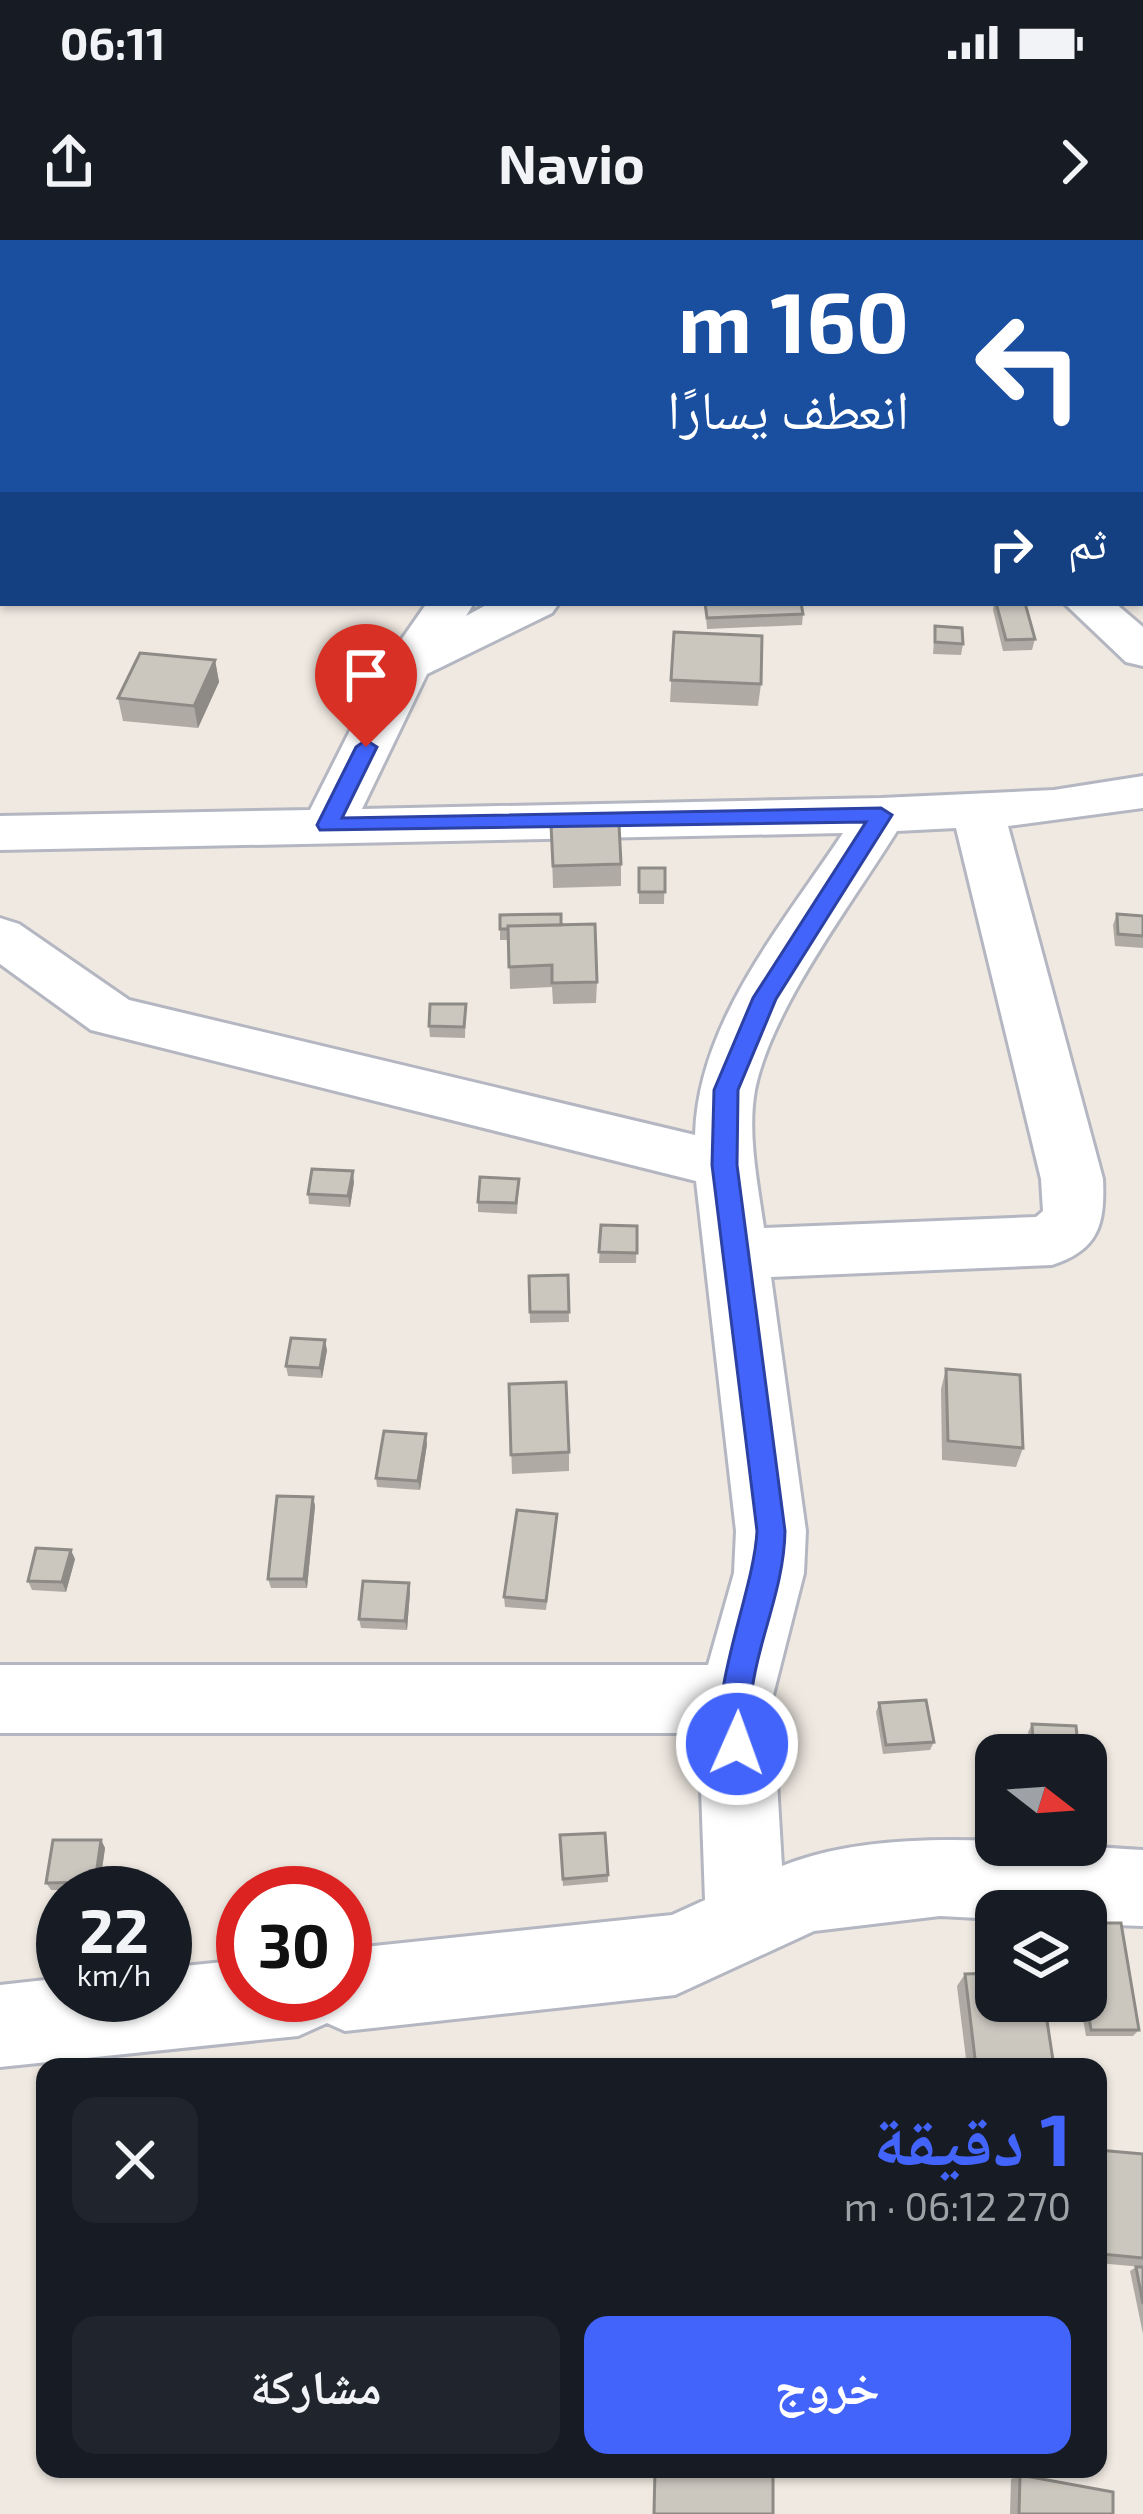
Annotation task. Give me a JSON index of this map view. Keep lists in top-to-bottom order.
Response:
{
  "north": "right",
  "page": {
    "status": "06:11",
    "header": "Navio",
    "turn": ["160 m", "انعطف يسارًا"],
    "then": "ثم",
    "speed": "22 km/h",
    "limit": "30",
    "heading": ["1 دقيقة", "270 m · 06:12"],
    "buttons": ["خروج", "مشاركة"]
  }
}
